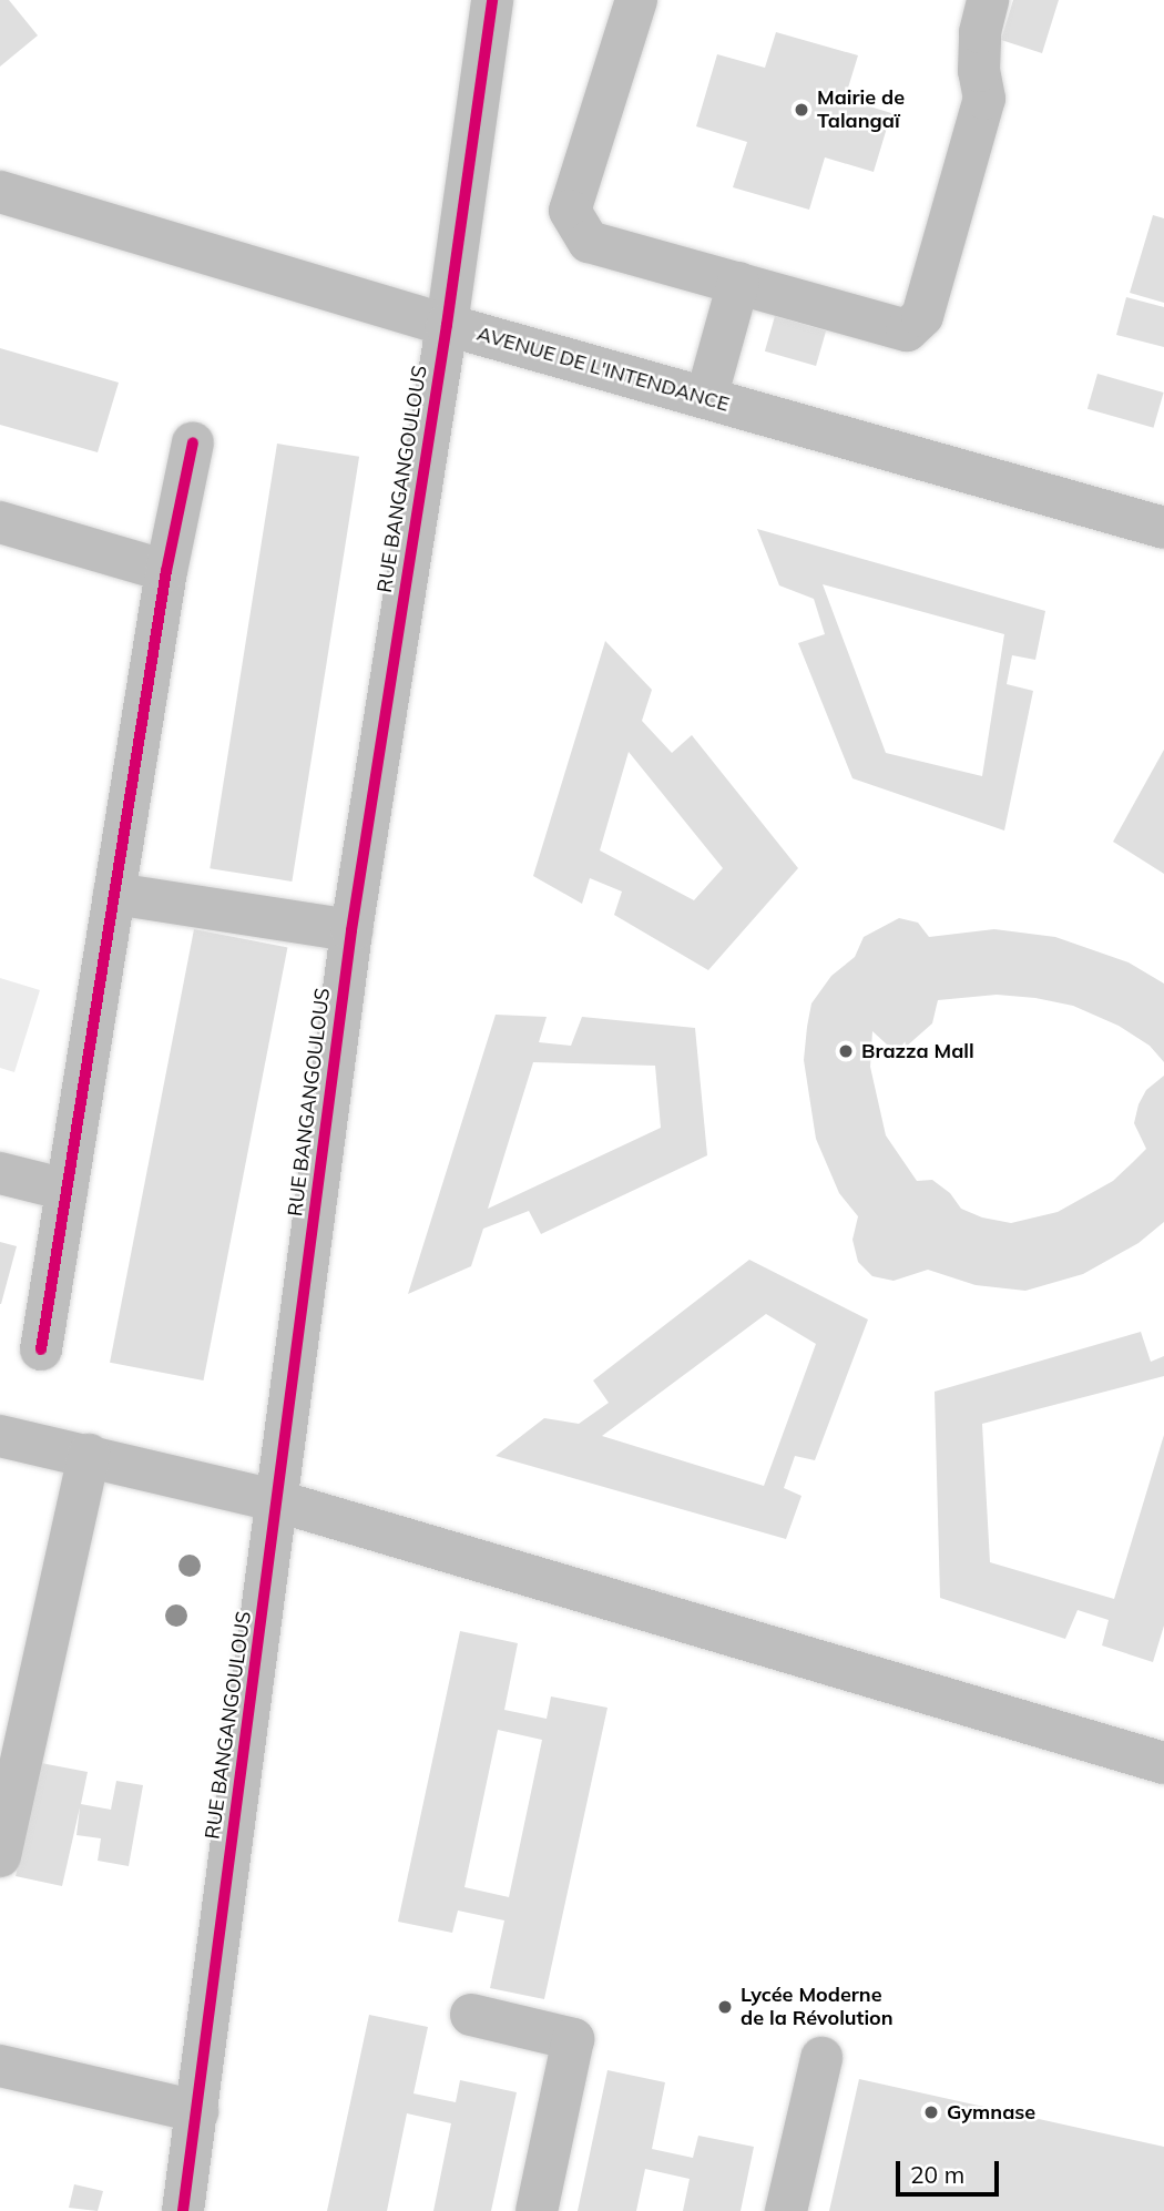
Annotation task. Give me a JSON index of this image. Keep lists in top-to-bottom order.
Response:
{
  "streets": {
    "street": ["AVENUE DE L'INTENDANCE", "RUE BANGANGOULOUS"]
  },
  "crossings": [
    ["AVENUE DE L'INTENDANCE", "RUE BANGANGOULOUS"]
  ],
  "places": [
    "Mairie de Talangaï",
    "Brazza Mall",
    "Lycée Moderne de la Révolution",
    "Gymnase"
  ],
  "scale_bar": "20 m"
}
